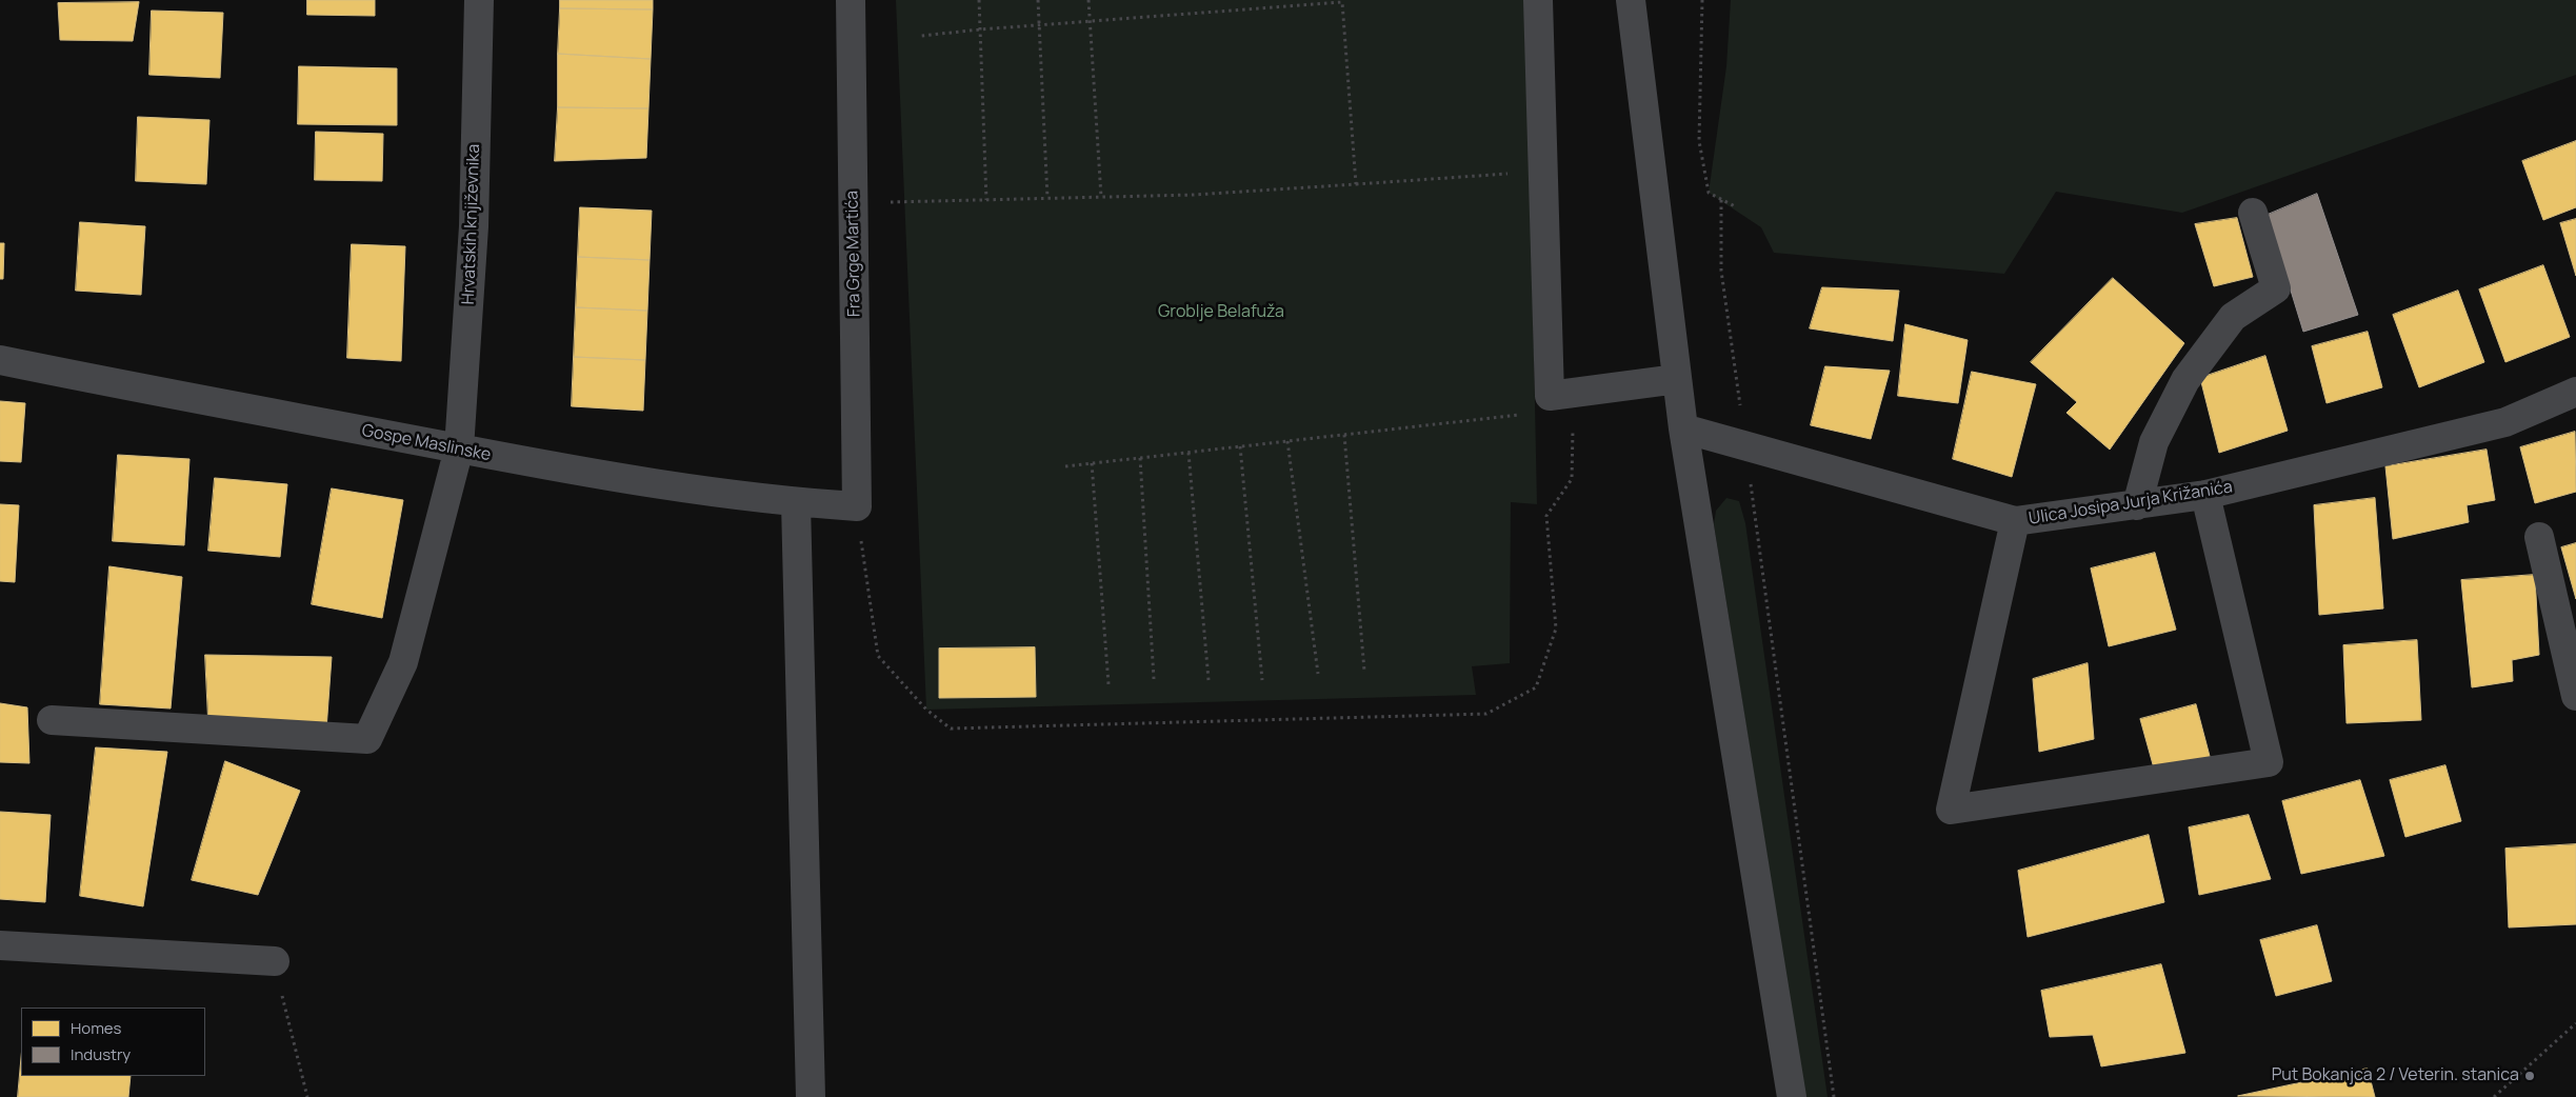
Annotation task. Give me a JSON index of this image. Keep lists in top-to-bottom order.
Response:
{
  "streets": {
    "street": [
      "Hrvatskih književnika",
      "Fra Grge Martića",
      "Gospe Maslinske",
      "Ulica Josipa Jurja Križanića"
    ]
  },
  "crossings": [
    ["Hrvatskih književnika", "Gospe Maslinske"],
    ["Fra Grge Martića", "Gospe Maslinske"]
  ],
  "parks": ["Groblje Belafuža"],
  "places": ["Put Bokanjca 2 / Veterin. stanica"],
  "legend": ["Homes", "Industry"]
}
